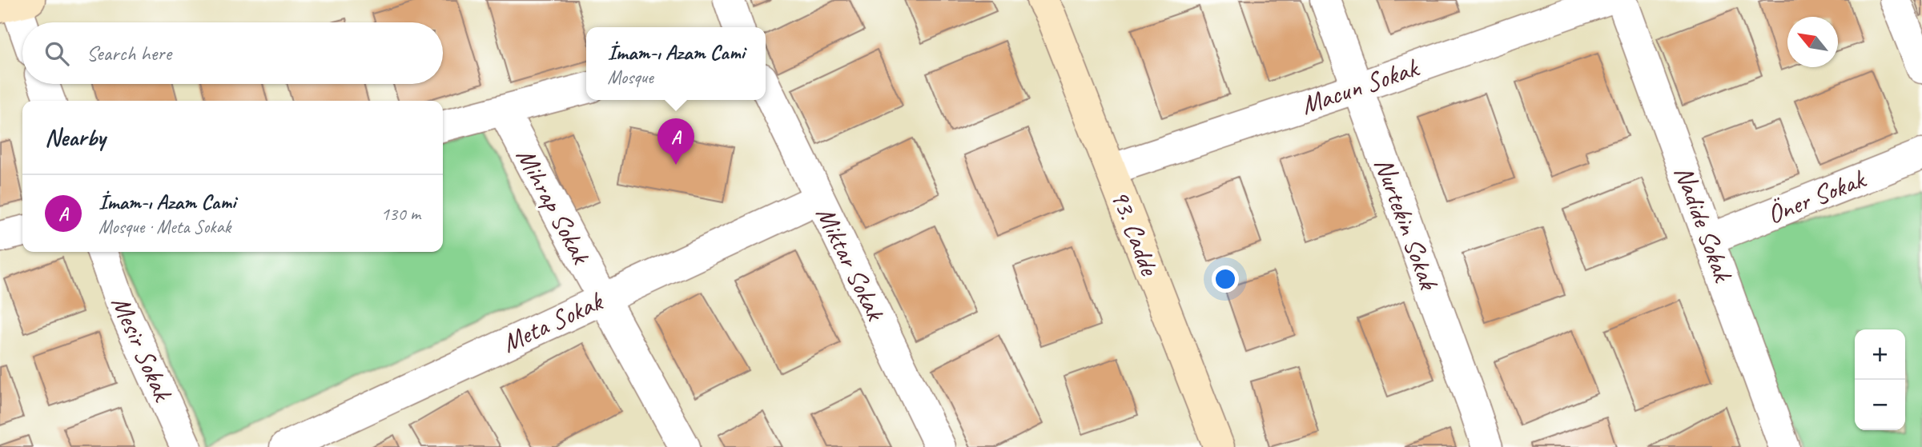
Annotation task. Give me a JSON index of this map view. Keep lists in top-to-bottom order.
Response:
{
  "streets": {
    "main road": ["93. Cadde"],
    "street": [
      "Macun Sokak",
      "Öner Sokak",
      "Mihrap Sokak",
      "Nurtekin Sokak",
      "Nadide Sokak",
      "Miktar Sokak",
      "Meta Sokak",
      "Mesir Sokak"
    ]
  },
  "crossings": [
    ["Macun Sokak", "Nurtekin Sokak"],
    ["Macun Sokak", "93. Cadde"],
    ["Öner Sokak", "Nadide Sokak"],
    ["Mihrap Sokak", "Meta Sokak"],
    ["Miktar Sokak", "Meta Sokak"]
  ],
  "north": "top left",
  "page": {
    "search": "Search here",
    "popup": ["İmam-ı Azam Cami", "Mosque"],
    "heading": "Nearby",
    "pins": "A",
    "list": [
      {
        "mark": "A",
        "name": "İmam-ı Azam Cami",
        "note": "Mosque · Meta Sokak",
        "value": "130 m"
      }
    ],
    "map_buttons": ["+", "−"]
  }
}
